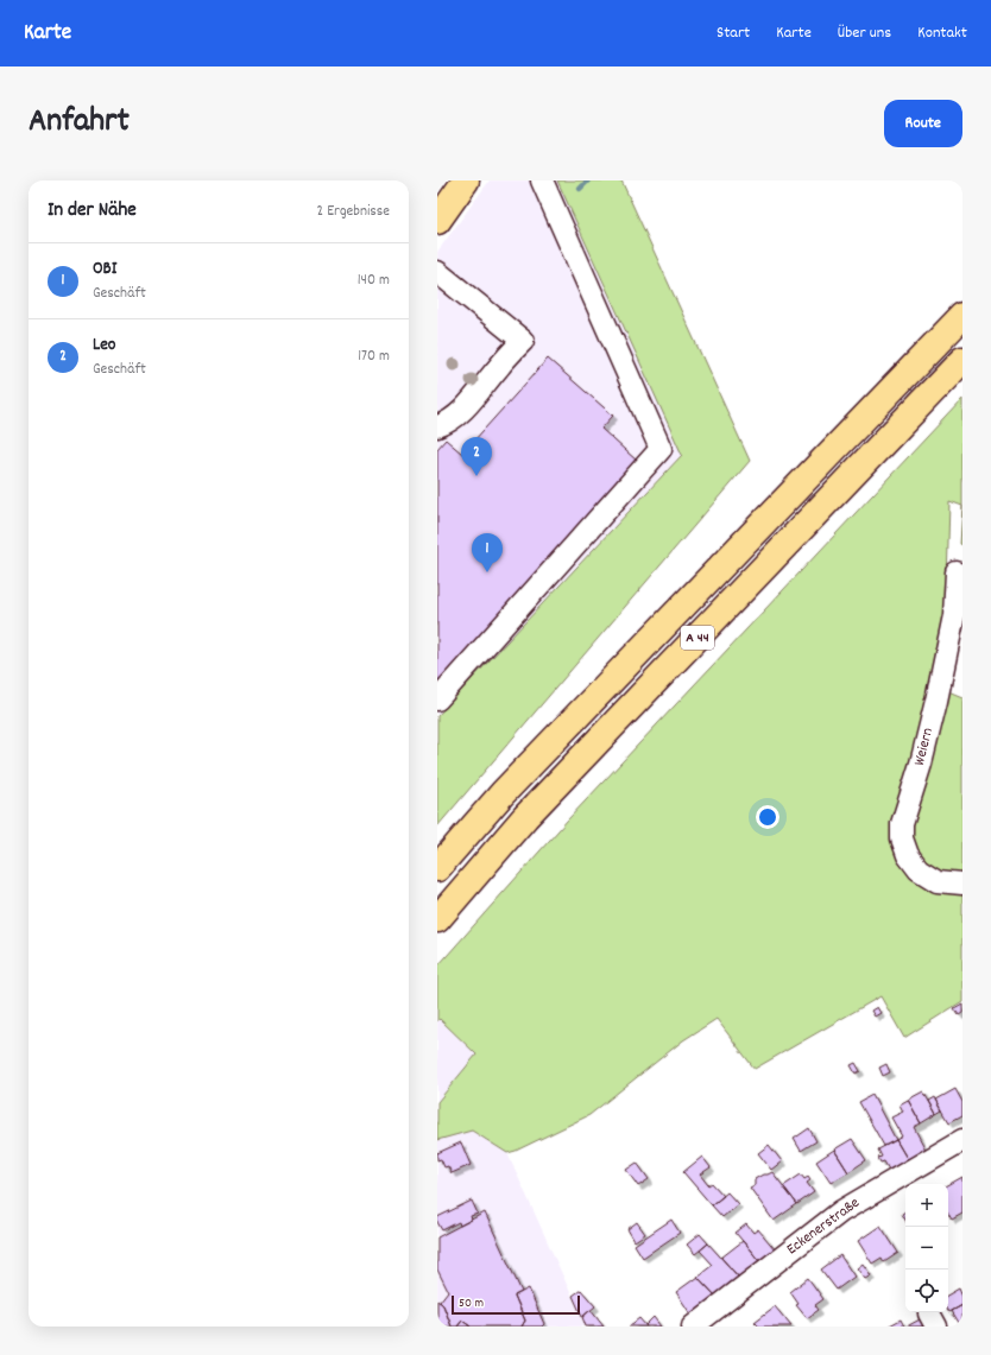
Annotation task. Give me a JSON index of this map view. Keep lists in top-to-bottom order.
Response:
{
  "streets": {
    "main road": ["A 44"],
    "street": ["Weiern", "Eckenerstraße"]
  },
  "scale_bar": "50 m",
  "page": {
    "header": "Karte",
    "nav": [
      "Start",
      "Karte",
      "Über uns",
      "Kontakt"
    ],
    "title": "Anfahrt",
    "buttons": "Route",
    "heading": ["In der Nähe", "2 Ergebnisse"],
    "list": [
      {
        "mark": "1",
        "name": "OBI",
        "note": "Geschäft",
        "value": "140 m"
      },
      {
        "mark": "2",
        "name": "Leo",
        "note": "Geschäft",
        "value": "170 m"
      }
    ],
    "pins": ["2", "1"],
    "map_buttons": ["+", "−"],
    "scale": "50 m"
  }
}
